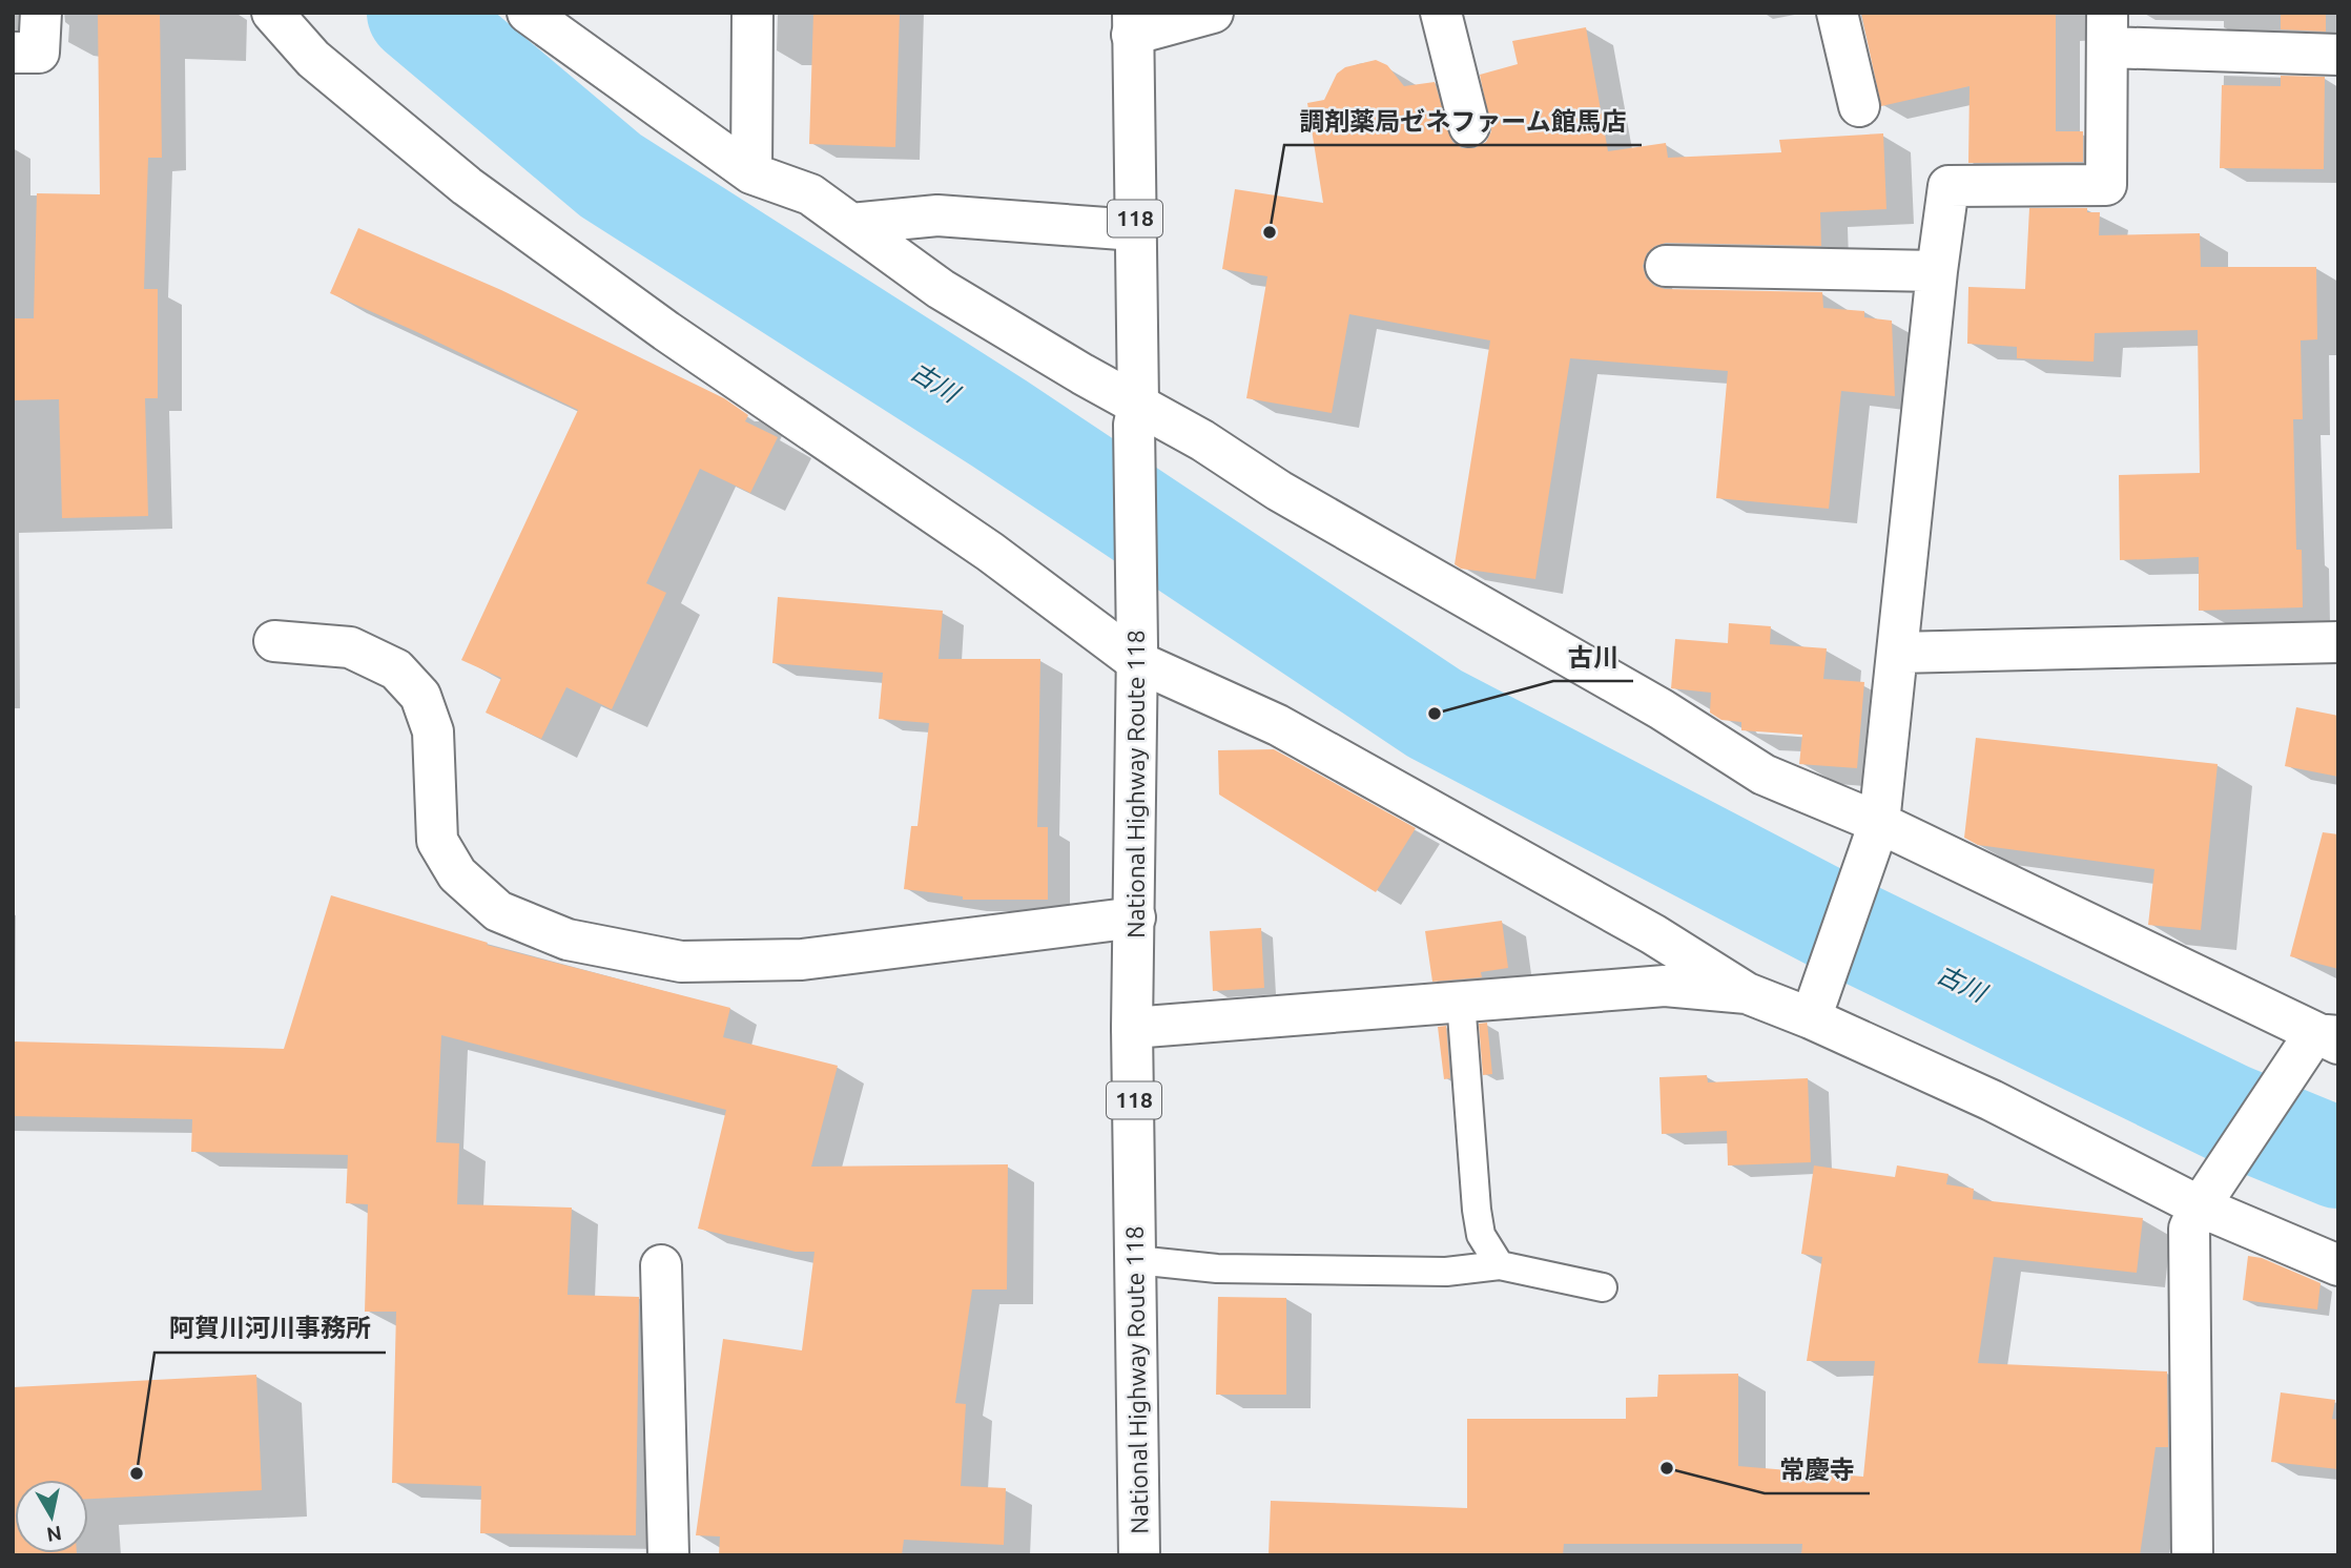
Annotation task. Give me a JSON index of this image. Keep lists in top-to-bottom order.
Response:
{
  "streets": {
    "main road": ["118", "National Highway Route 118"]
  },
  "water": ["古川"],
  "places": [
    "調剤薬局ゼネファーム館馬店",
    "古川",
    "常慶寺",
    "阿賀川河川事務所"
  ],
  "north": "bottom"
}
